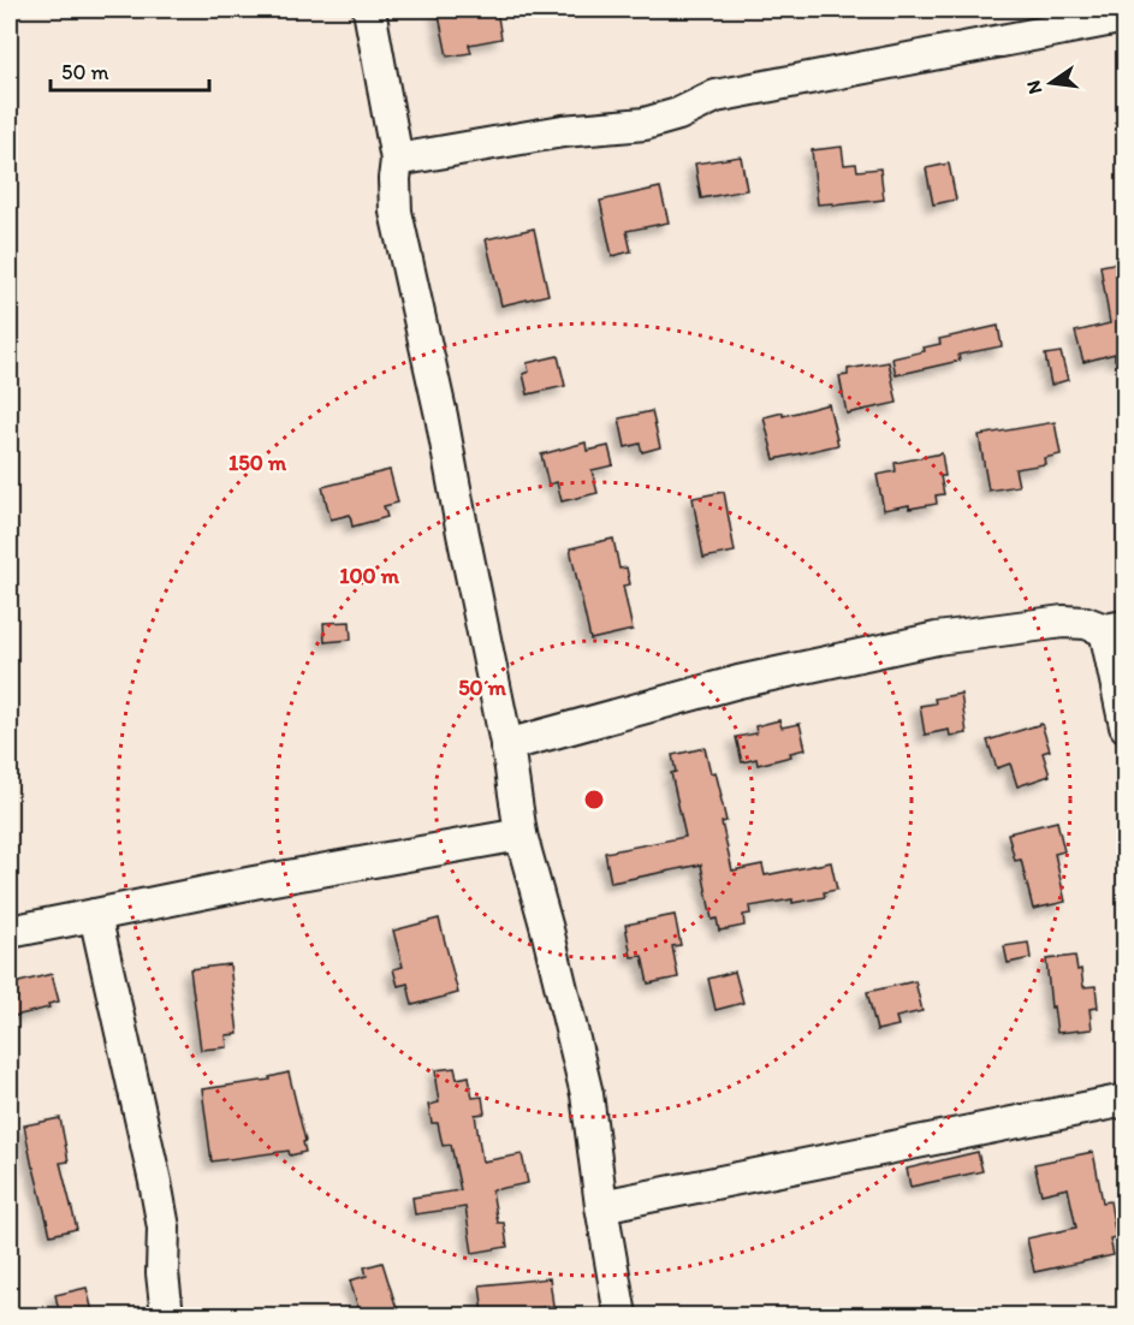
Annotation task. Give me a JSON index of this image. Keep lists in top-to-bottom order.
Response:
{
  "scale_bar": "50 m",
  "north": "left",
  "rings": ["150 m", "100 m", "50 m"]
}
